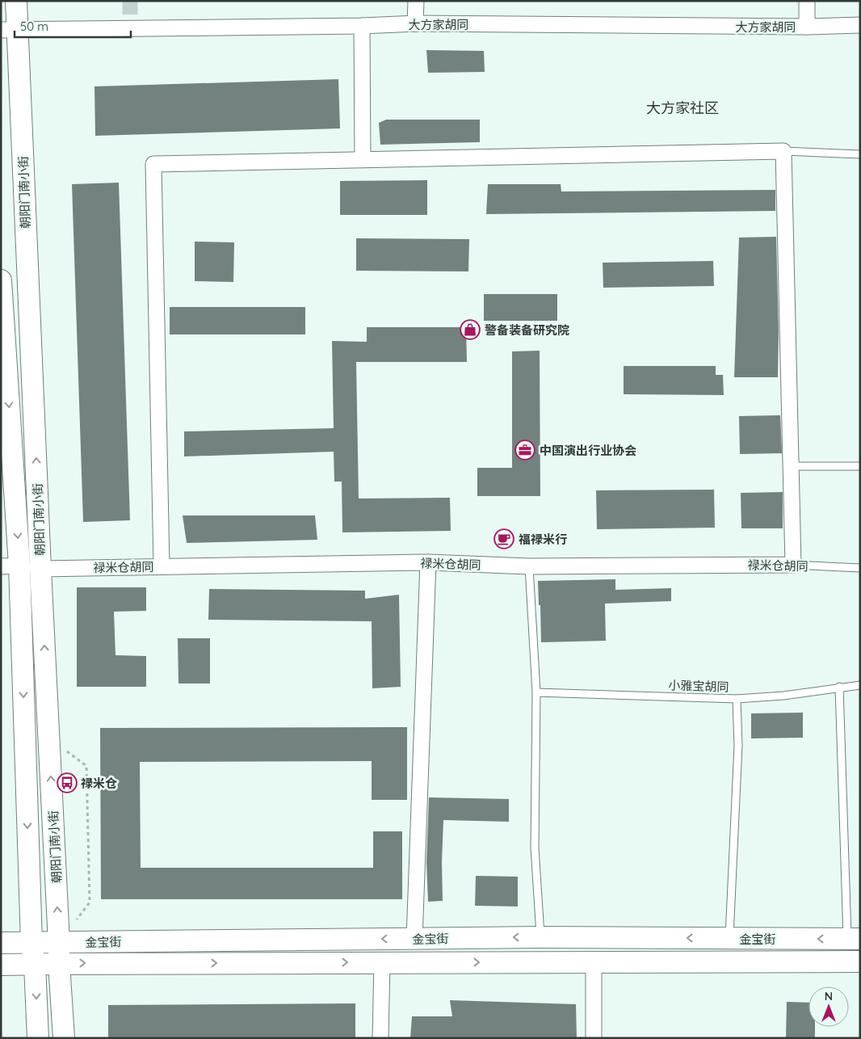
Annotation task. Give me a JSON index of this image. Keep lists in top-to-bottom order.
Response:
{
  "streets": {
    "main road": ["朝阳门南小街", "金宝街"],
    "street": ["大方家胡同", "禄米仓胡同"],
    "lane": ["小雅宝胡同"]
  },
  "crossings": [
    ["大方家胡同", "朝阳门南小街"],
    ["朝阳门南小街", "禄米仓胡同"],
    ["朝阳门南小街", "金宝街"]
  ],
  "districts": ["大方家社区"],
  "places": {
    "shop": ["警备装备研究院"],
    "office": ["中国演出行业协会"],
    "cafe": ["福禄米行"],
    "bus stop": ["禄米仓"]
  },
  "scale_bar": "50 m",
  "north": "top"
}
